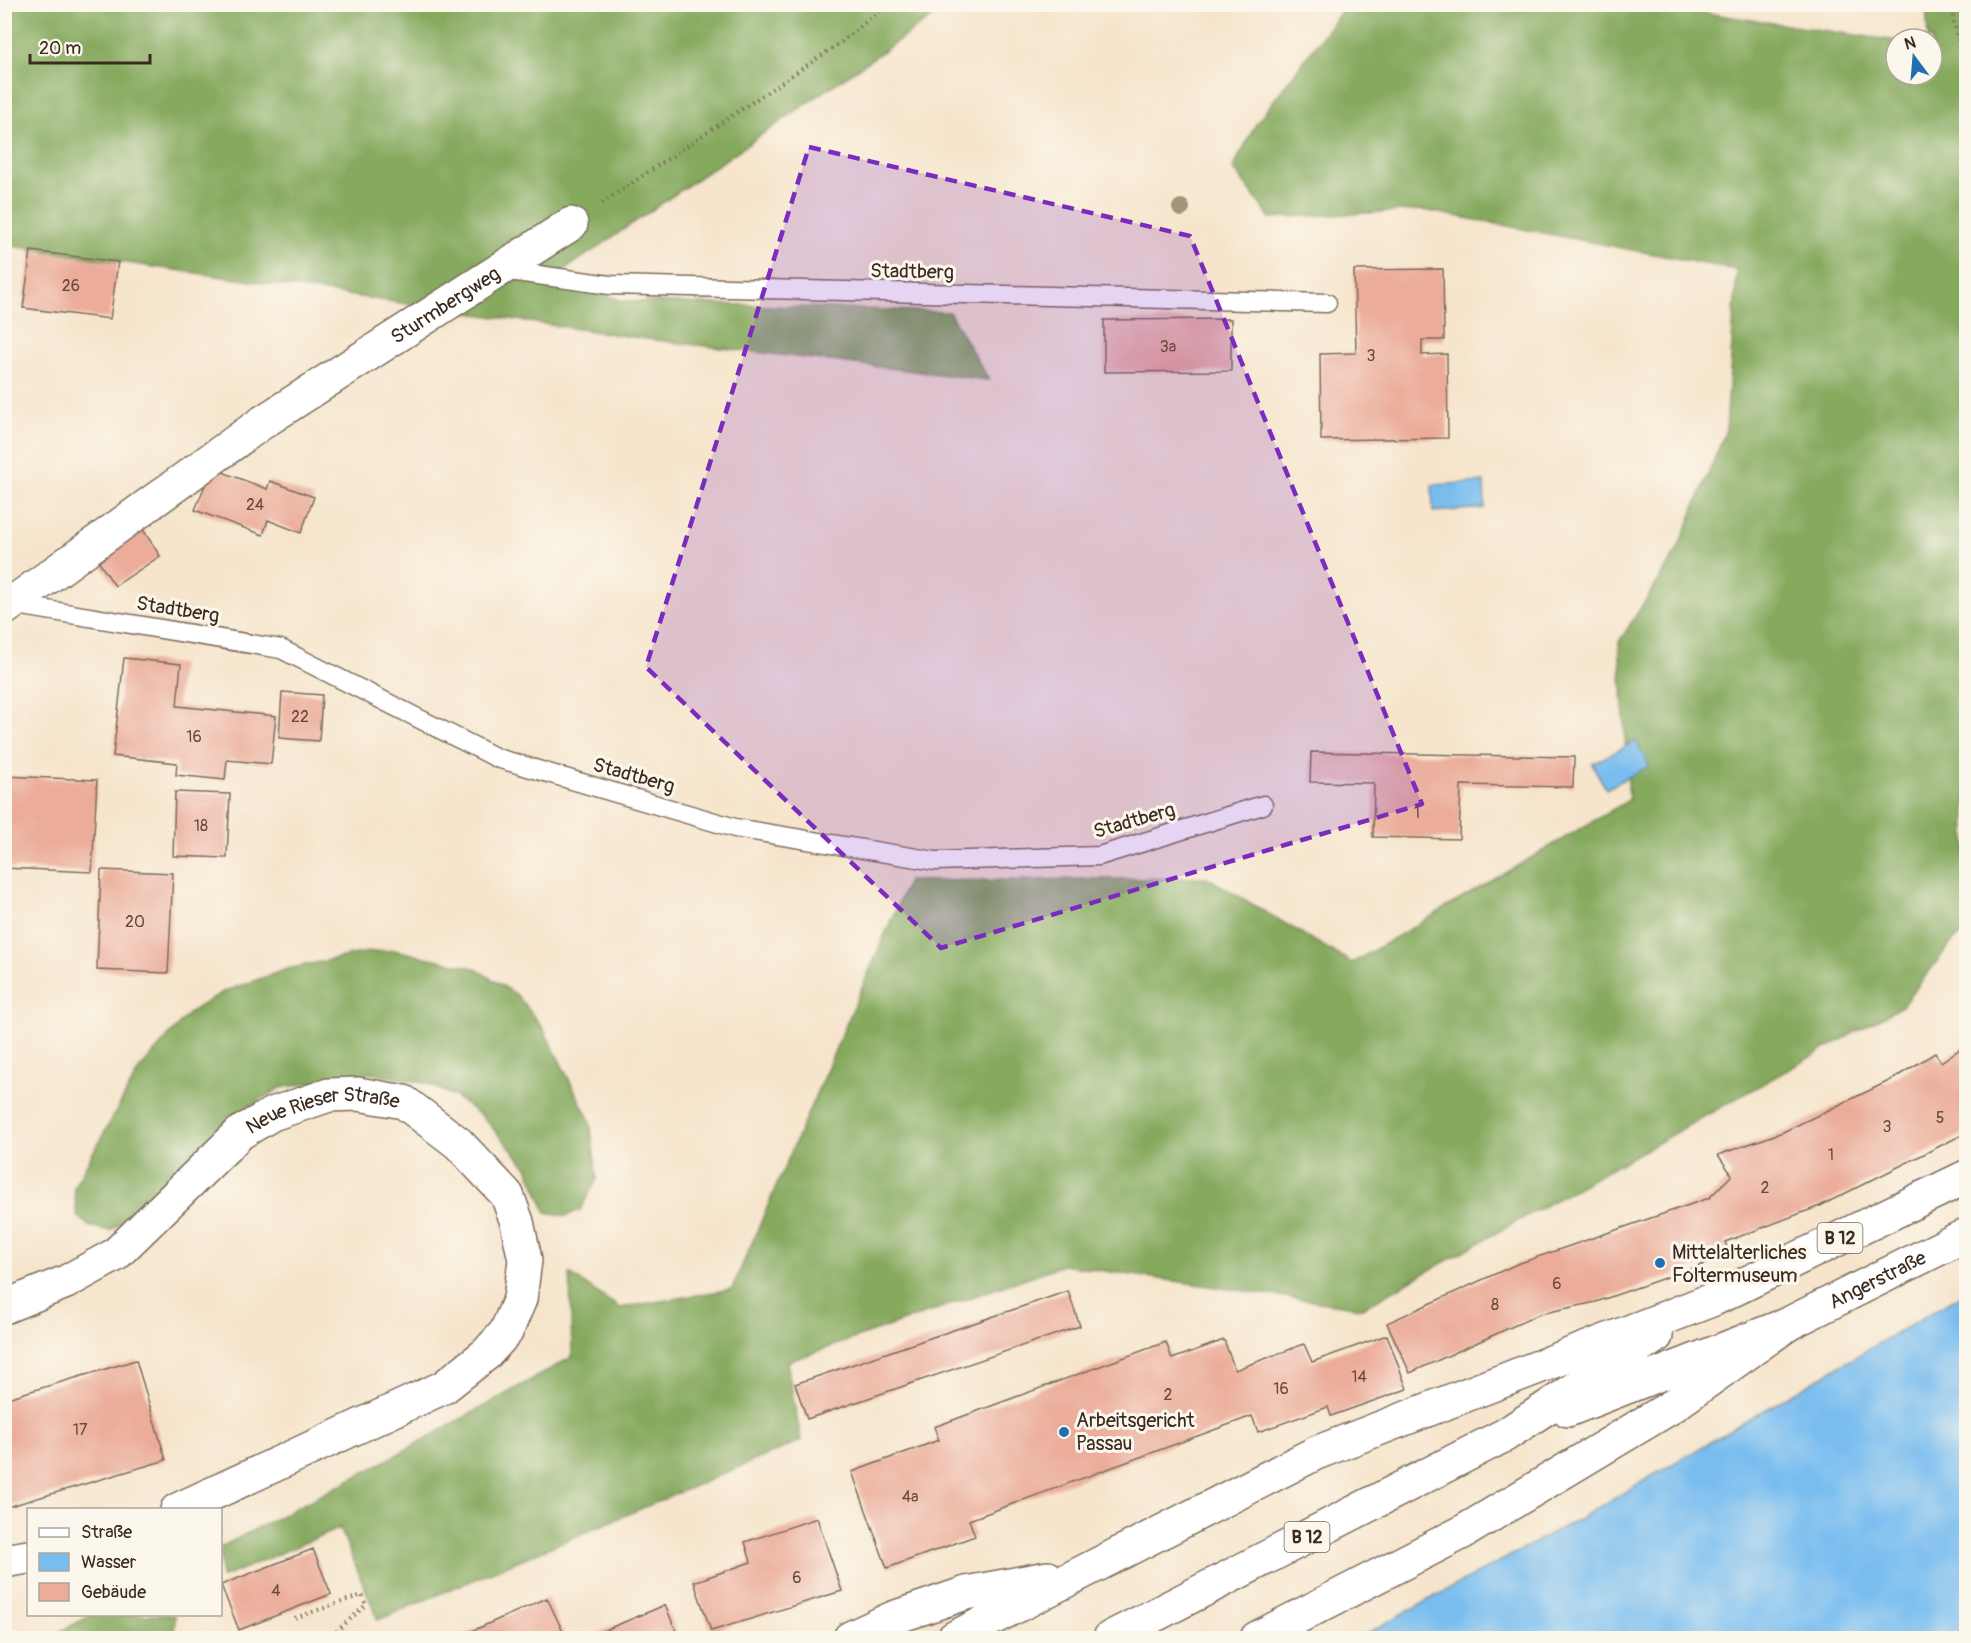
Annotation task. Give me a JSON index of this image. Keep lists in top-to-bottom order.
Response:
{
  "streets": {
    "main road": [
      "Sturmbergweg",
      "Neue Rieser Straße",
      "B 12",
      "Angerstraße"
    ],
    "lane": ["Stadtberg"]
  },
  "crossings": [
    ["Stadtberg", "Sturmbergweg"],
    ["B 12", "Angerstraße"]
  ],
  "places": ["Mittelalterliches Foltermuseum", "Arbeitsgericht Passau"],
  "house_numbers": [
    "26",
    "3a",
    "3",
    "24",
    "22",
    "16",
    "1",
    "18",
    "20",
    "5",
    "3",
    "1",
    "2",
    "6",
    "8",
    "14",
    "16",
    "2",
    "17",
    "4a",
    "6",
    "4"
  ],
  "legend": ["Straße", "Wasser", "Gebäude"],
  "scale_bar": "20 m",
  "north": "top"
}
